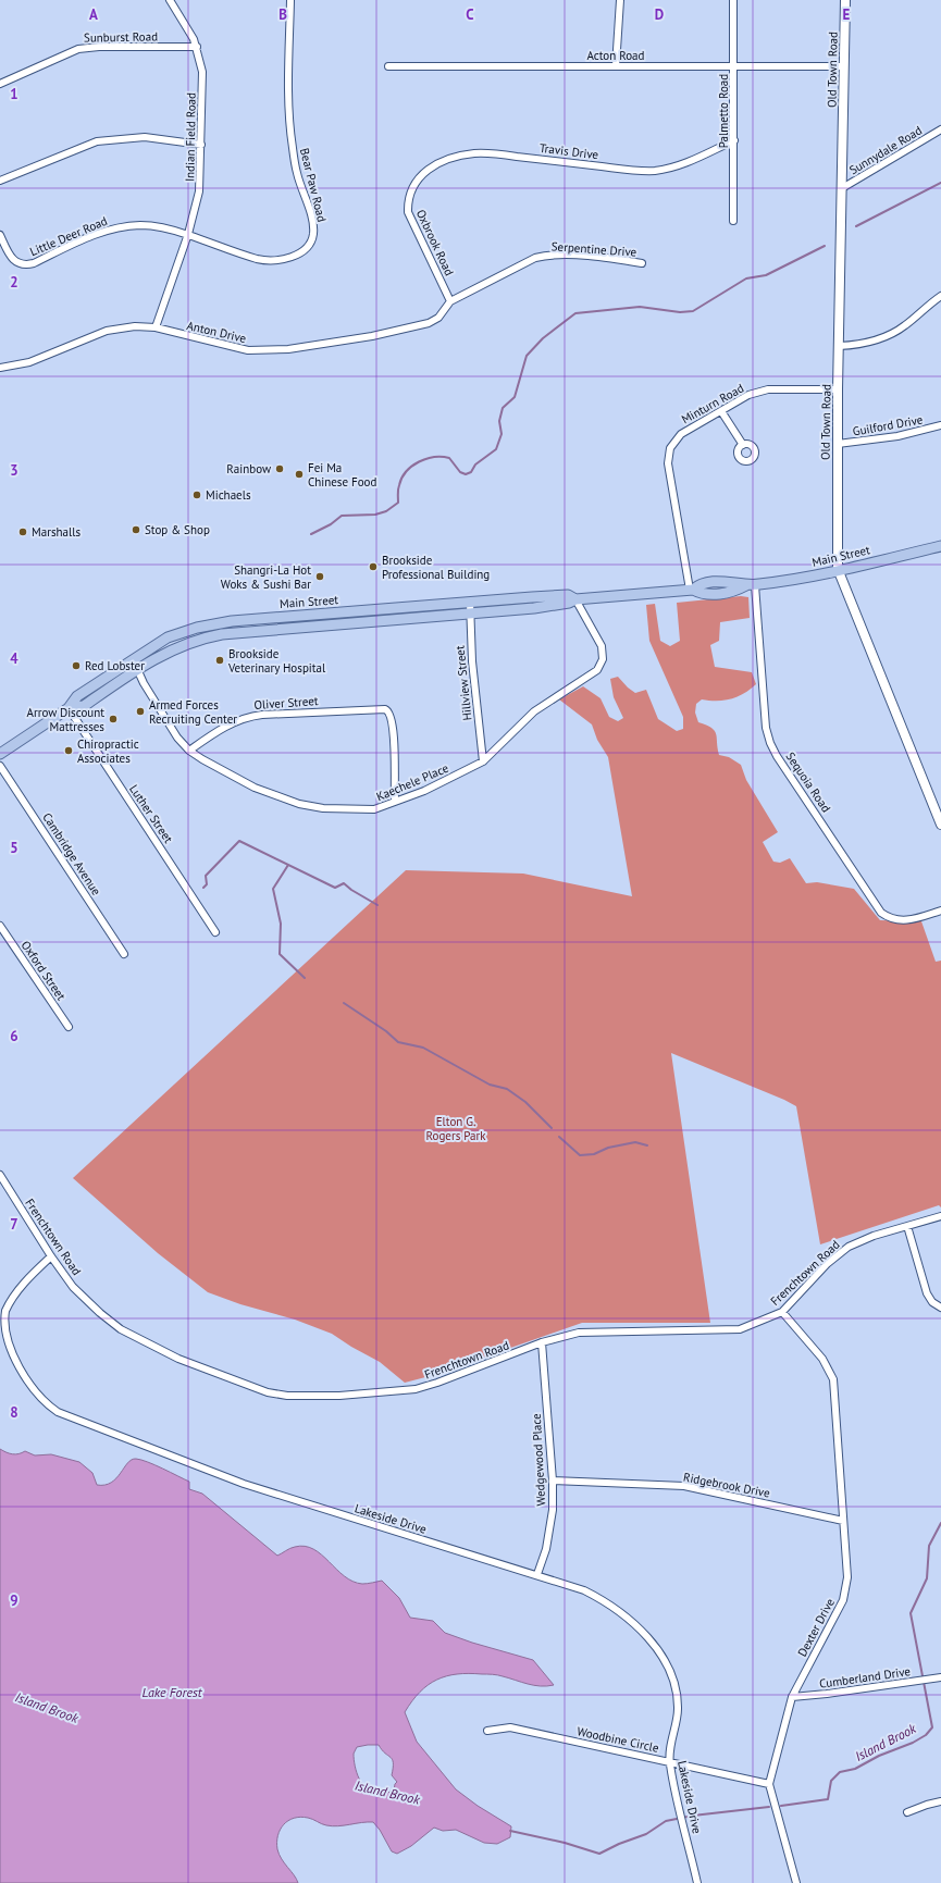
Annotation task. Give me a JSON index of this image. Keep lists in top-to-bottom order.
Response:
{
  "streets": {
    "main road": ["Old Town Road", "Main Street"],
    "street": [
      "Sunburst Road",
      "Acton Road",
      "Palmetto Road",
      "Indian Field Road",
      "Sunnydale Road",
      "Travis Drive",
      "Bear Paw Road",
      "Little Deer Road",
      "Oxbrook Road",
      "Serpentine Drive",
      "Anton Drive",
      "Minturn Road",
      "Guilford Drive",
      "Hillview Street",
      "Oliver Street",
      "Kaechele Place",
      "Sequoia Road",
      "Luther Street",
      "Cambridge Avenue",
      "Oxford Street",
      "Frenchtown Road",
      "Wedgewood Place",
      "Ridgebrook Drive",
      "Lakeside Drive",
      "Dexter Drive",
      "Cumberland Drive",
      "Woodbine Circle"
    ]
  },
  "crossings": [
    ["Sunburst Road", "Indian Field Road"],
    ["Acton Road", "Old Town Road"],
    ["Acton Road", "Palmetto Road"],
    ["Old Town Road", "Sunnydale Road"],
    ["Old Town Road", "Minturn Road"],
    ["Old Town Road", "Guilford Drive"],
    ["Old Town Road", "Main Street"],
    ["Palmetto Road", "Travis Drive"],
    ["Indian Field Road", "Bear Paw Road"],
    ["Indian Field Road", "Little Deer Road"],
    ["Indian Field Road", "Anton Drive"],
    ["Travis Drive", "Oxbrook Road"],
    ["Bear Paw Road", "Little Deer Road"],
    ["Oxbrook Road", "Serpentine Drive"],
    ["Oxbrook Road", "Anton Drive"],
    ["Serpentine Drive", "Anton Drive"],
    ["Minturn Road", "Main Street"],
    ["Main Street", "Hillview Street"],
    ["Main Street", "Kaechele Place"],
    ["Main Street", "Sequoia Road"],
    ["Main Street", "Luther Street"],
    ["Hillview Street", "Kaechele Place"],
    ["Oliver Street", "Kaechele Place"],
    ["Frenchtown Road", "Wedgewood Place"],
    ["Frenchtown Road", "Lakeside Drive"],
    ["Frenchtown Road", "Dexter Drive"],
    ["Wedgewood Place", "Ridgebrook Drive"],
    ["Wedgewood Place", "Lakeside Drive"],
    ["Ridgebrook Drive", "Dexter Drive"],
    ["Lakeside Drive", "Woodbine Circle"],
    ["Dexter Drive", "Cumberland Drive"],
    ["Dexter Drive", "Woodbine Circle"]
  ],
  "water": ["Lake Forest", "Island Brook"],
  "parks": ["Elton G. Rogers Park"],
  "places": [
    "Rainbow",
    "Fei Ma Chinese Food",
    "Michaels",
    "Stop & Shop",
    "Marshalls",
    "Brookside Professional Building",
    "Shangri-La Hot Woks & Sushi Bar",
    "Brookside Veterinary Hospital",
    "Red Lobster",
    "Armed Forces Recruiting Center",
    "Arrow Discount Mattresses",
    "Chiropractic Associates"
  ],
  "grid": {
    "columns": [
      "A",
      "B",
      "C",
      "D",
      "E"
    ],
    "rows": [
      "1",
      "2",
      "3",
      "4",
      "5",
      "6",
      "7",
      "8",
      "9"
    ]
  }
}
